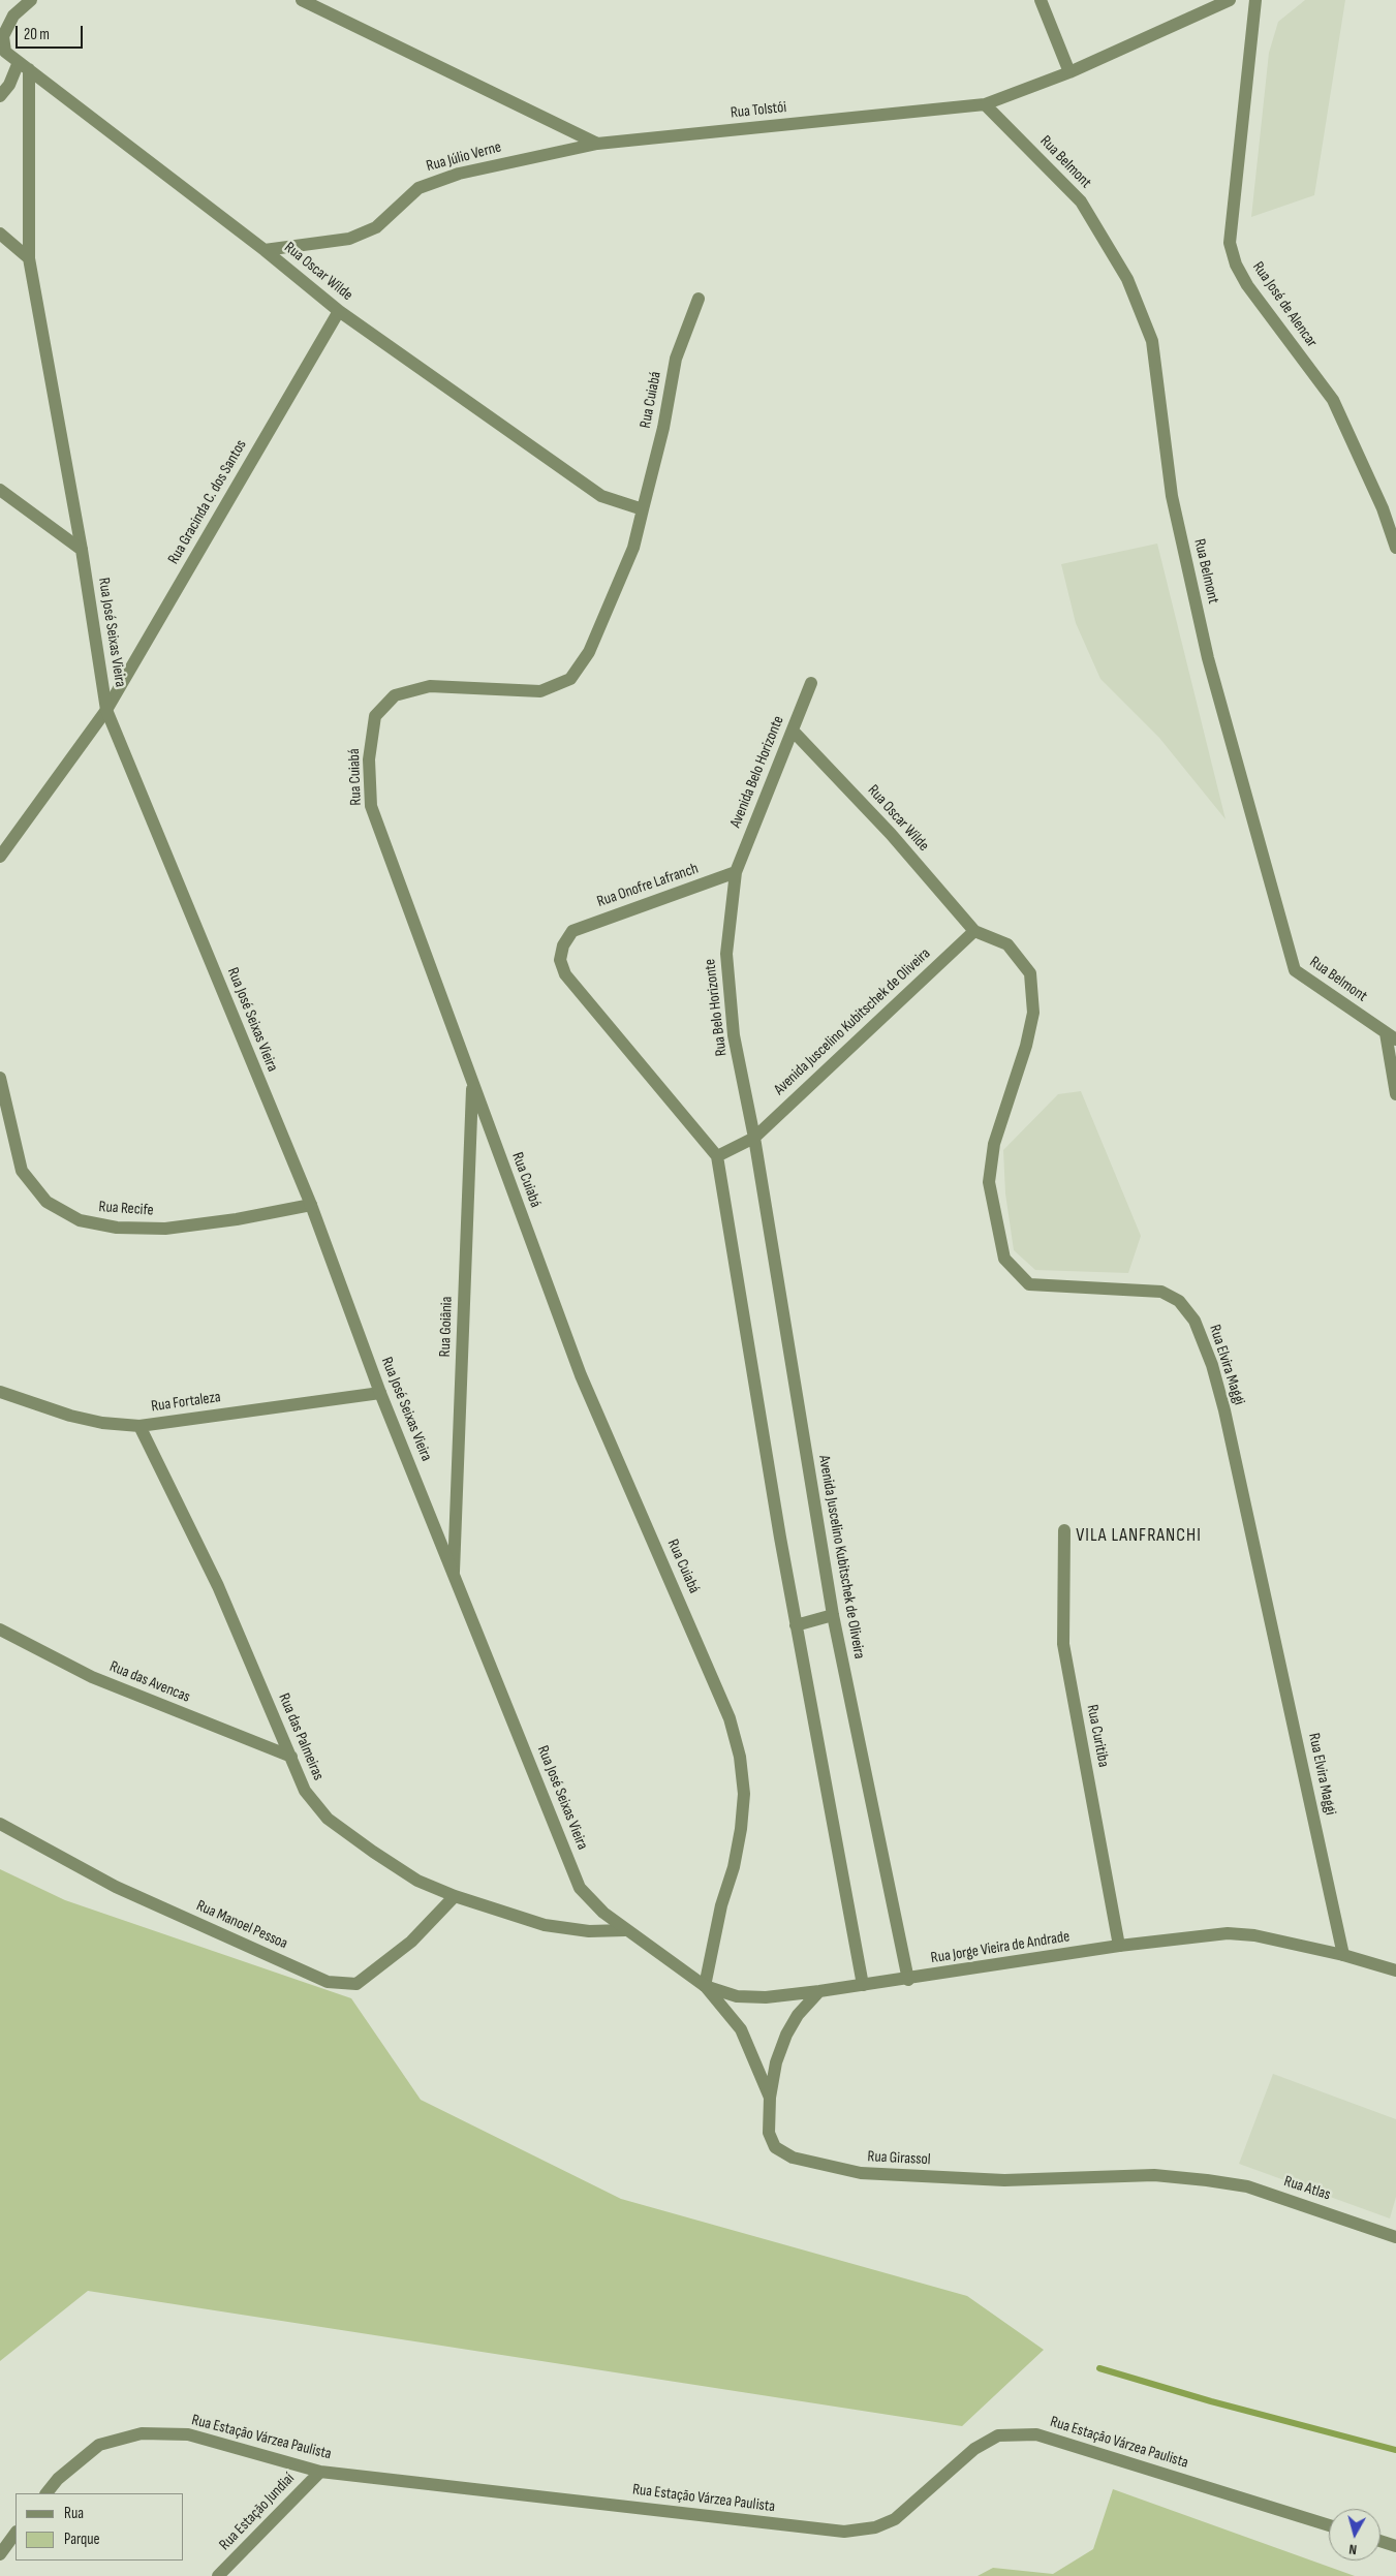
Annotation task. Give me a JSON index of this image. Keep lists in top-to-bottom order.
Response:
{
  "streets": {
    "street": [
      "Rua Tolstói",
      "Rua Júlio Verne",
      "Rua Belmont",
      "Rua Oscar Wilde",
      "Rua José de Alencar",
      "Rua Cuiabá",
      "Rua Gracinda C. dos Santos",
      "Rua José Seixas Vieira",
      "Avenida Belo Horizonte",
      "Rua Onofre Lafranch",
      "Rua Belo Horizonte",
      "Avenida Juscelino Kubitschek de Oliveira",
      "Rua Recife",
      "Rua Goiânia",
      "Rua Elvira Maggi",
      "Rua Fortaleza",
      "Rua das Avencas",
      "Rua Curitiba",
      "Rua das Palmeiras",
      "Rua Manoel Pessoa",
      "Rua Jorge Vieira de Andrade",
      "Rua Girassol",
      "Rua Atlas",
      "Rua Estação Várzea Paulista",
      "Rua Estação Jundiaí"
    ]
  },
  "crossings": [
    ["Rua Tolstói", "Rua Júlio Verne"],
    ["Rua Tolstói", "Rua Belmont"],
    ["Rua Júlio Verne", "Rua Oscar Wilde"],
    ["Rua Oscar Wilde", "Rua Cuiabá"],
    ["Rua Oscar Wilde", "Rua Gracinda C. dos Santos"],
    ["Rua Oscar Wilde", "Rua José Seixas Vieira"],
    ["Rua Oscar Wilde", "Avenida Belo Horizonte"],
    ["Rua Oscar Wilde", "Avenida Juscelino Kubitschek de Oliveira"],
    ["Rua Oscar Wilde", "Rua Elvira Maggi"],
    ["Rua Cuiabá", "Rua Goiânia"],
    ["Rua Cuiabá", "Rua Jorge Vieira de Andrade"],
    ["Rua Cuiabá", "Rua Girassol"],
    ["Rua Gracinda C. dos Santos", "Rua José Seixas Vieira"],
    ["Rua José Seixas Vieira", "Rua Recife"],
    ["Rua José Seixas Vieira", "Rua Goiânia"],
    ["Rua José Seixas Vieira", "Rua Fortaleza"],
    ["Rua José Seixas Vieira", "Rua das Palmeiras"],
    ["Rua José Seixas Vieira", "Rua Jorge Vieira de Andrade"],
    ["Avenida Belo Horizonte", "Rua Onofre Lafranch"],
    ["Avenida Belo Horizonte", "Rua Belo Horizonte"],
    ["Rua Onofre Lafranch", "Rua Belo Horizonte"],
    ["Rua Onofre Lafranch", "Avenida Juscelino Kubitschek de Oliveira"],
    ["Rua Belo Horizonte", "Avenida Juscelino Kubitschek de Oliveira"],
    ["Avenida Juscelino Kubitschek de Oliveira", "Rua Elvira Maggi"],
    ["Avenida Juscelino Kubitschek de Oliveira", "Rua Jorge Vieira de Andrade"],
    ["Rua Elvira Maggi", "Rua Jorge Vieira de Andrade"],
    ["Rua Fortaleza", "Rua das Palmeiras"],
    ["Rua das Avencas", "Rua das Palmeiras"],
    ["Rua Curitiba", "Rua Jorge Vieira de Andrade"],
    ["Rua das Palmeiras", "Rua Manoel Pessoa"],
    ["Rua das Palmeiras", "Rua Jorge Vieira de Andrade"],
    ["Rua Jorge Vieira de Andrade", "Rua Girassol"],
    ["Rua Girassol", "Rua Atlas"],
    ["Rua Estação Várzea Paulista", "Rua Estação Jundiaí"]
  ],
  "districts": ["VILA LANFRANCHI"],
  "legend": ["Rua", "Parque"],
  "scale_bar": "20 m",
  "north": "bottom"
}
